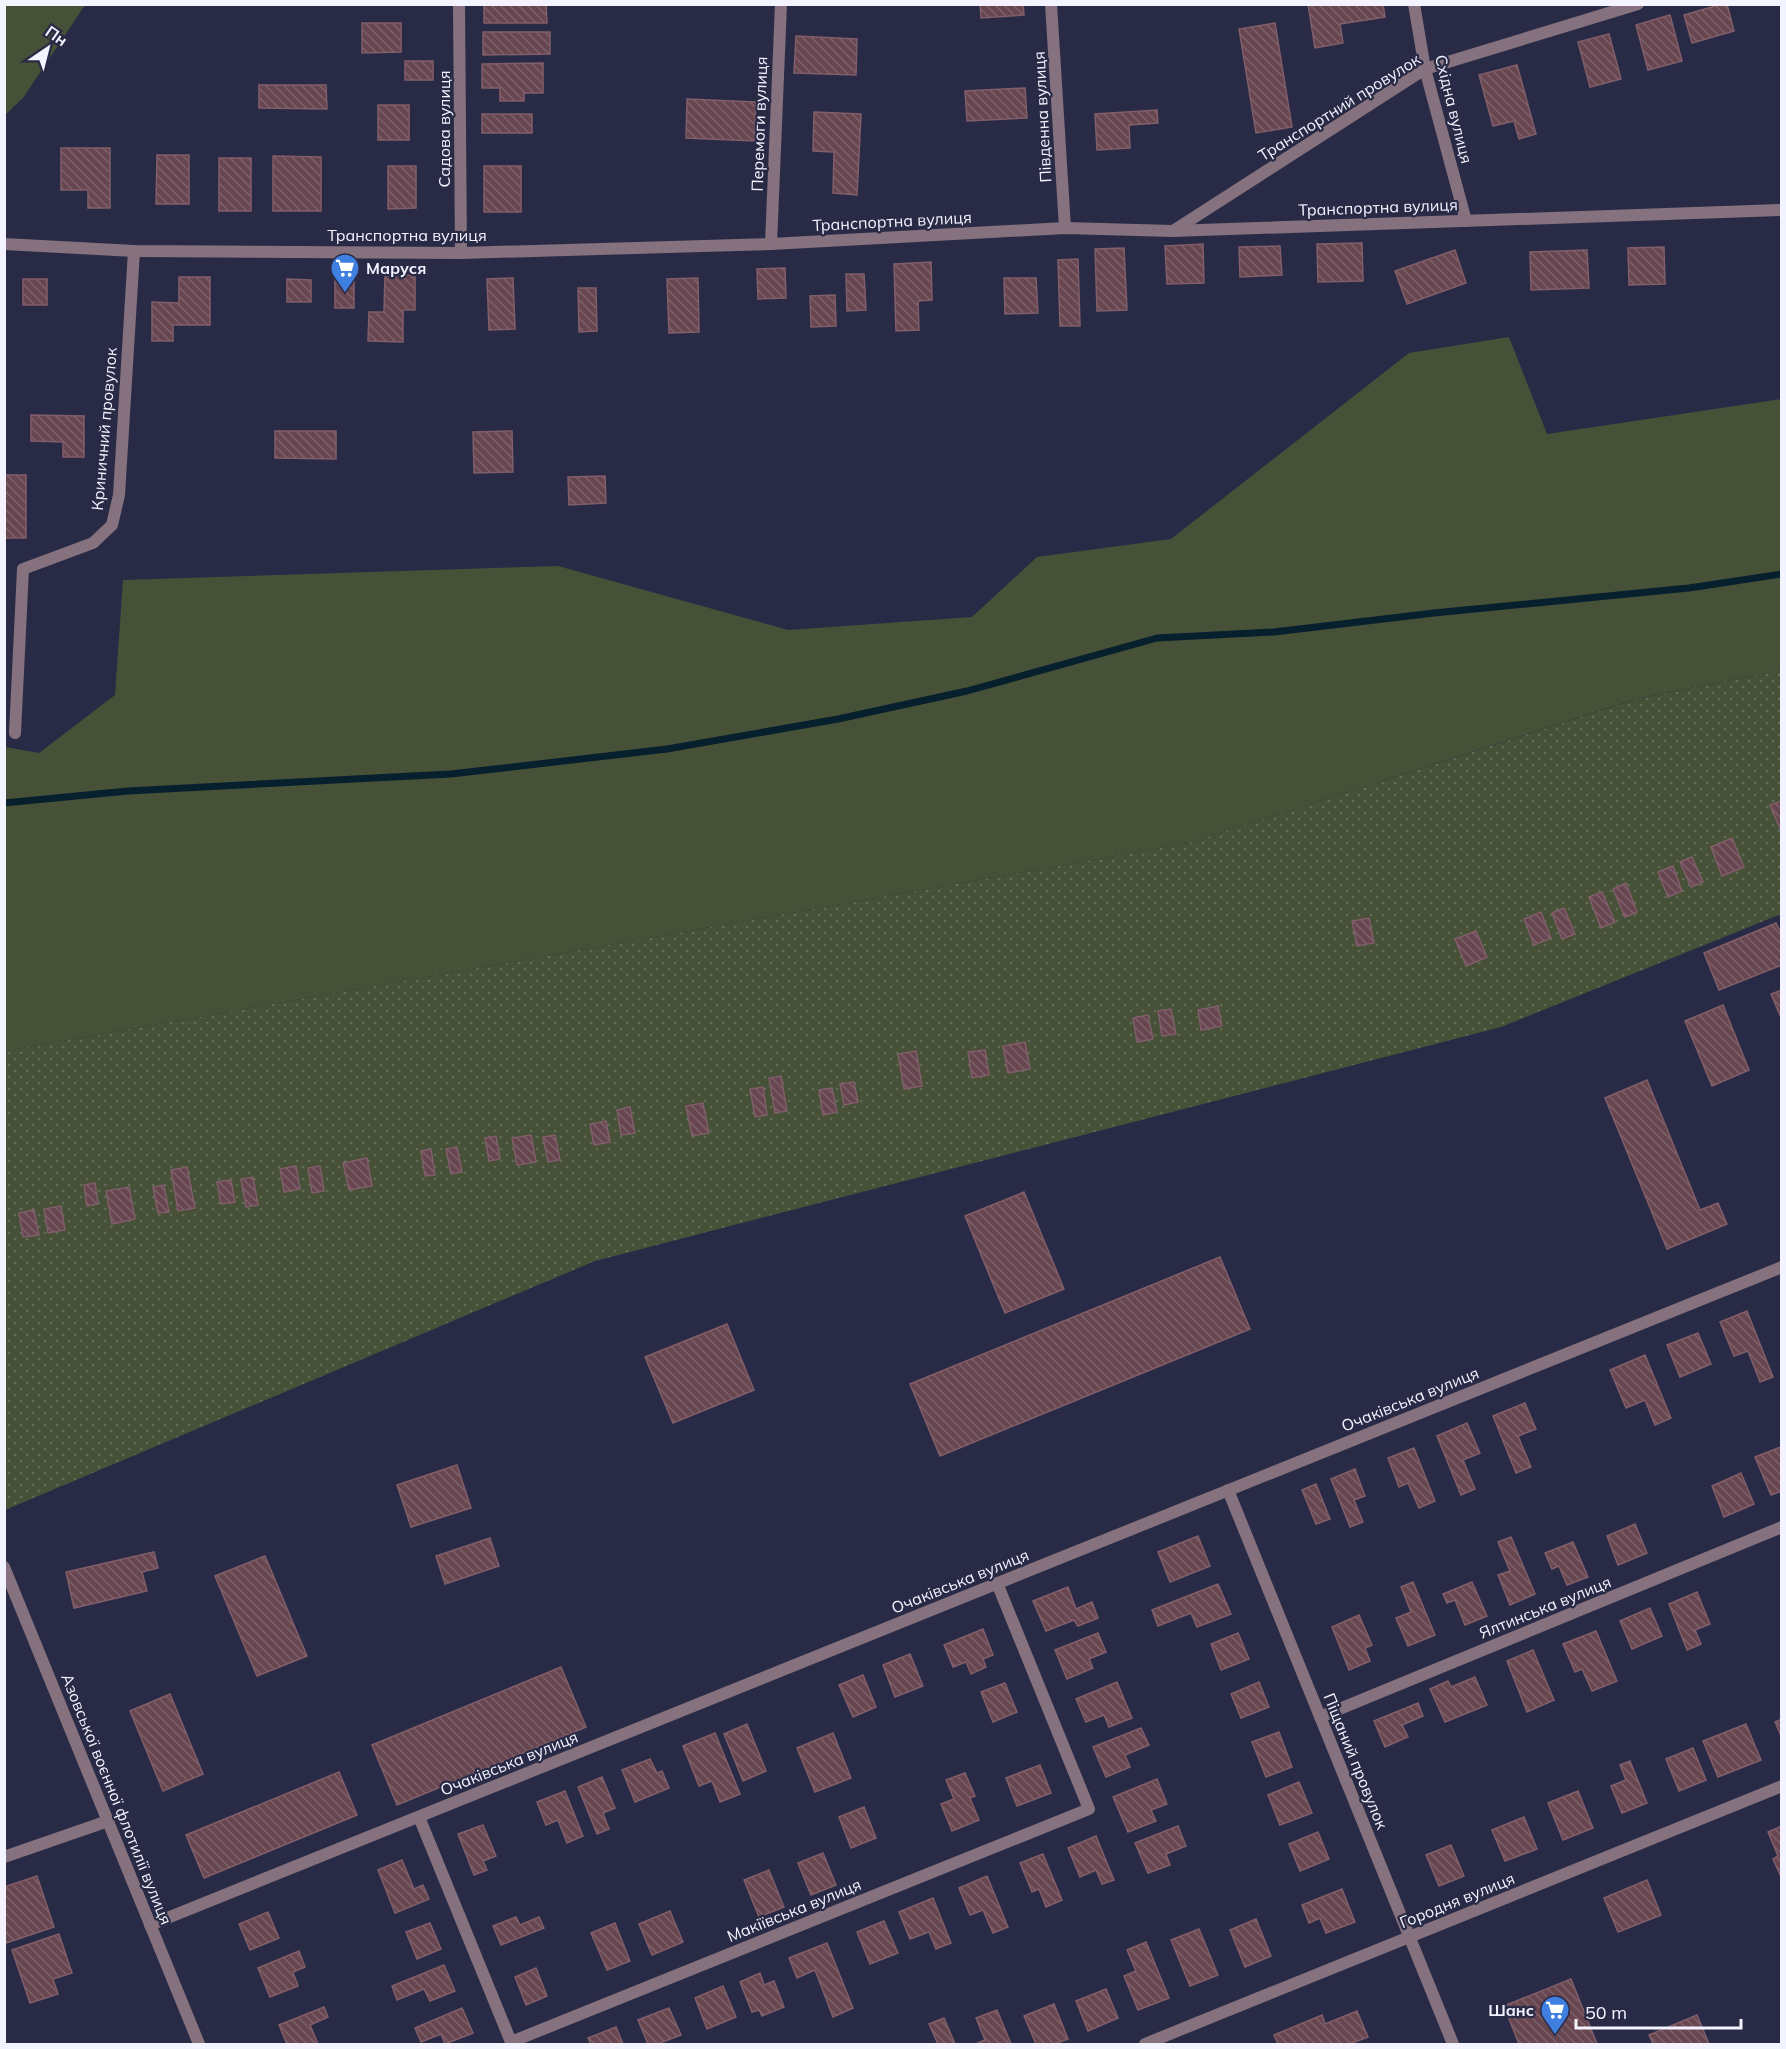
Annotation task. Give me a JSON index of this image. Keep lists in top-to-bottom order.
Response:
{
  "streets": {
    "street": [
      "Транспортний провулок",
      "Східна вулиця",
      "Південна вулиця",
      "Перемоги вулиця",
      "Садова вулиця",
      "Транспортна вулиця",
      "Криничний провулок",
      "Очаківська вулиця",
      "Ялтинська вулиця",
      "Піщаний провулок",
      "Азовської воєнної флотилії вулиця",
      "Городня вулиця",
      "Макіївська вулиця"
    ]
  },
  "crossings": [
    ["Транспортний провулок", "Східна вулиця"],
    ["Транспортний провулок", "Транспортна вулиця"],
    ["Східна вулиця", "Транспортна вулиця"],
    ["Південна вулиця", "Транспортна вулиця"],
    ["Перемоги вулиця", "Транспортна вулиця"],
    ["Садова вулиця", "Транспортна вулиця"],
    ["Транспортна вулиця", "Криничний провулок"],
    ["Очаківська вулиця", "Піщаний провулок"],
    ["Очаківська вулиця", "Азовської воєнної флотилії вулиця"],
    ["Очаківська вулиця", "Макіївська вулиця"],
    ["Ялтинська вулиця", "Піщаний провулок"],
    ["Піщаний провулок", "Городня вулиця"]
  ],
  "places": {
    "supermarket": ["Маруся", "Шанс"]
  },
  "scale_bar": "50 m",
  "north": "top right"
}
